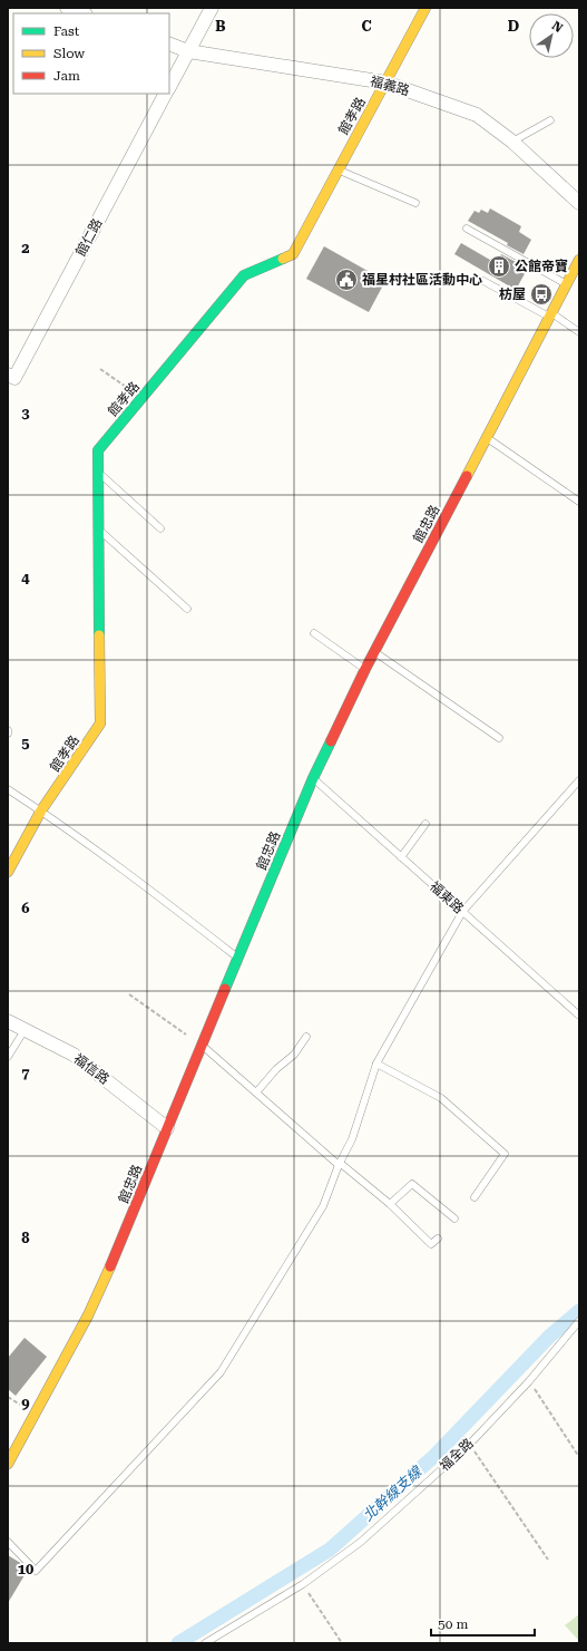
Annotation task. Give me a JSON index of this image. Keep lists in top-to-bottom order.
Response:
{
  "streets": {
    "main road": ["館孝路", "館忠路"],
    "street": ["福義路", "館仁路", "福信路"],
    "lane": ["福東路", "福全路"]
  },
  "crossings": [
    ["福義路", "館孝路"],
    ["館忠路", "福東路"],
    ["館忠路", "福信路"]
  ],
  "water": ["北幹線支線"],
  "places": {
    "building": ["公館帝寶"],
    "public building": ["福星村社區活動中心"],
    "bus stop": ["枋屋"]
  },
  "legend": ["Fast", "Slow", "Jam"],
  "scale_bar": "50 m",
  "north": "top right",
  "grid": {
    "columns": ["B", "C", "D"],
    "rows": [
      "2",
      "3",
      "4",
      "5",
      "6",
      "7",
      "8",
      "9",
      "10"
    ]
  }
}
